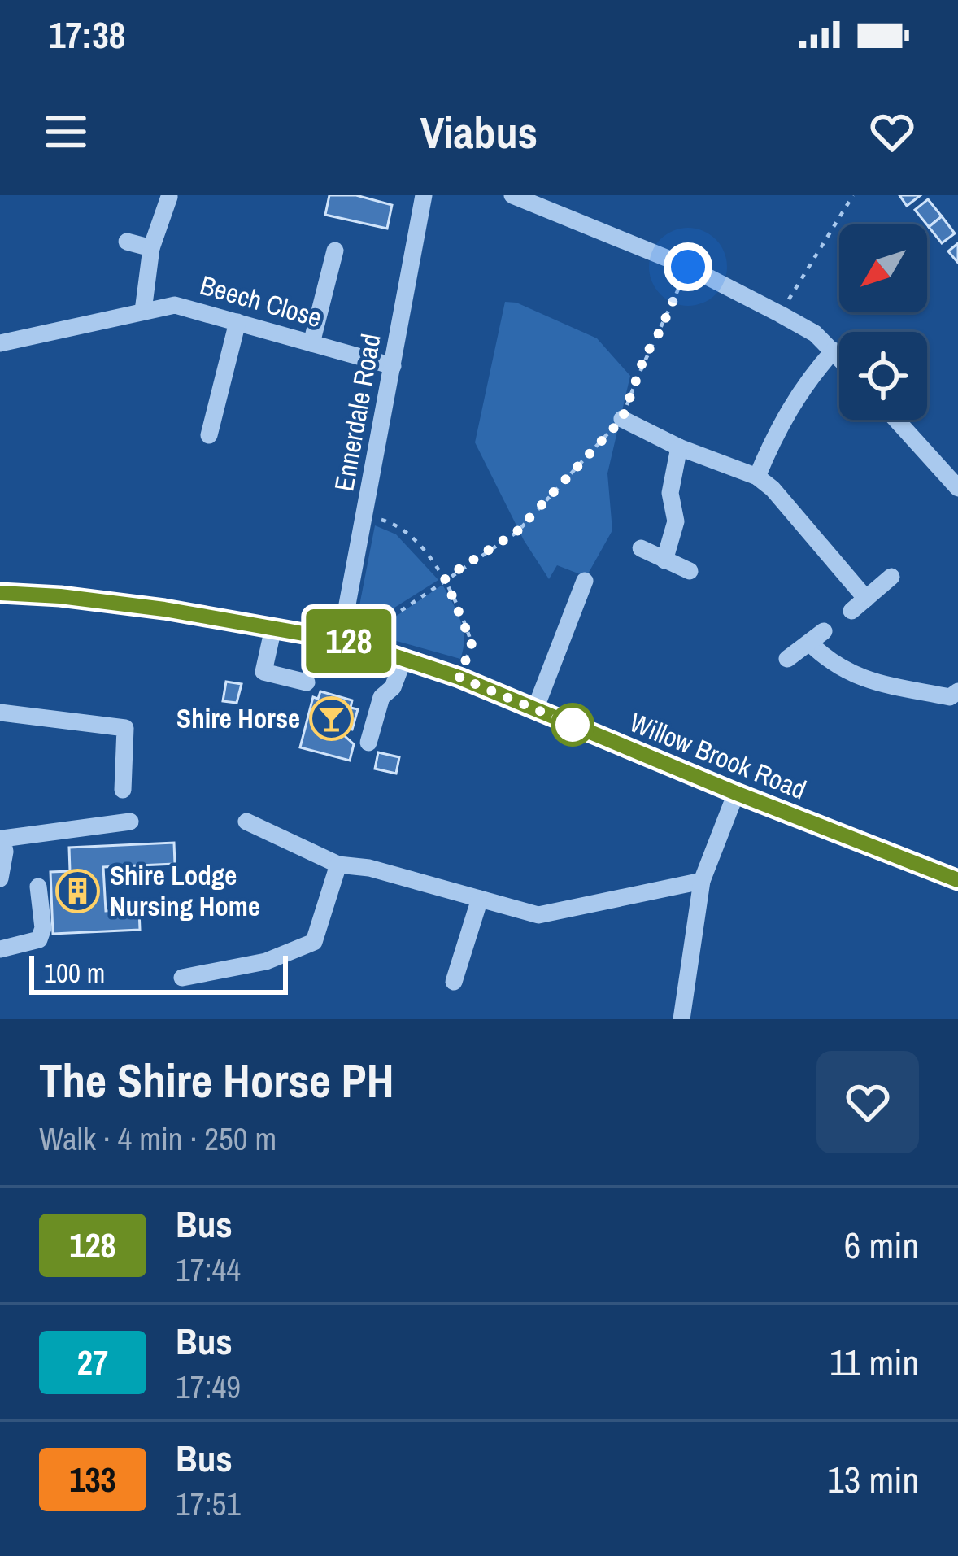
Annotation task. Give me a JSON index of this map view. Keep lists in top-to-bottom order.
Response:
{
  "streets": {
    "street": ["Beech Close", "Ennerdale Road", "Willow Brook Road"]
  },
  "crossings": [
    ["Beech Close", "Ennerdale Road"],
    ["Ennerdale Road", "Willow Brook Road"]
  ],
  "places": {
    "bar": ["Shire Horse"],
    "building": ["Shire Lodge Nursing Home"]
  },
  "lines": ["bus line 128"],
  "scale_bar": "100 m",
  "north": "bottom left",
  "page": {
    "status": "17:38",
    "header": "Viabus",
    "on_map": "128",
    "scale": "100 m",
    "heading": ["The Shire Horse PH", "Walk · 4 min · 250 m"],
    "list": [
      {
        "mark": "128",
        "name": "Bus",
        "note": "17:44",
        "value": "6 min"
      },
      {
        "mark": "27",
        "name": "Bus",
        "note": "17:49",
        "value": "11 min"
      },
      {
        "mark": "133",
        "name": "Bus",
        "note": "17:51",
        "value": "13 min"
      }
    ]
  }
}
